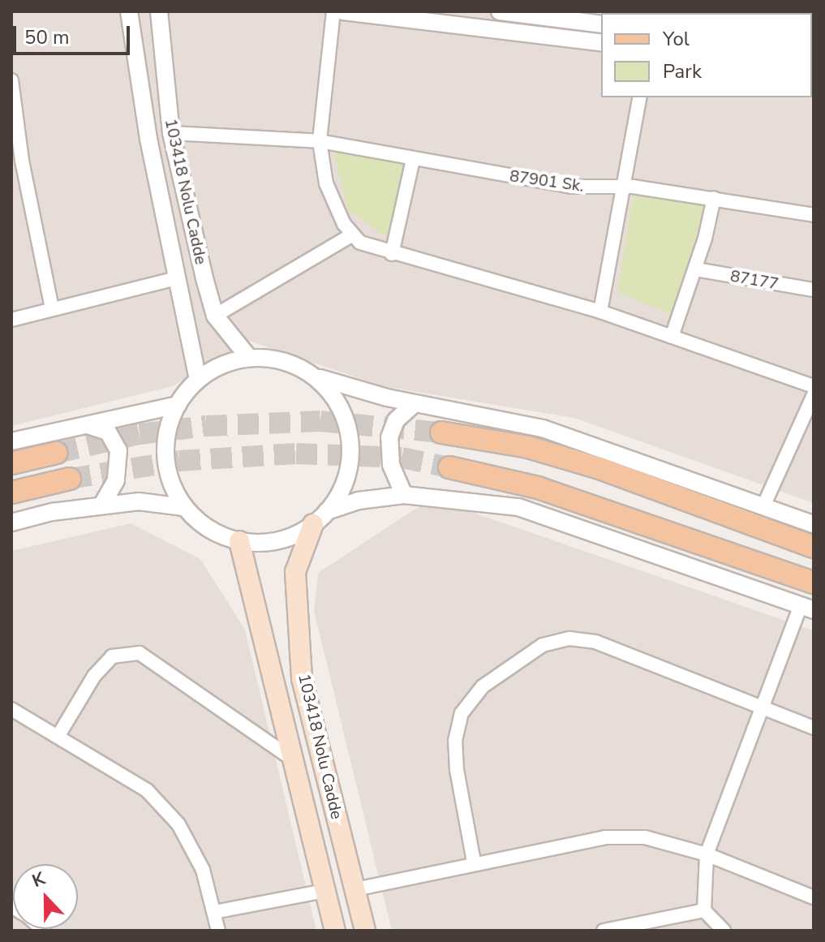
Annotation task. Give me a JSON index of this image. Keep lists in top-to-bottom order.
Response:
{
  "streets": {
    "main road": ["103418 Nolu Cadde"],
    "street": ["87901 Sk.", "87177"]
  },
  "crossings": [
    ["87901 Sk.", "103418 Nolu Cadde"]
  ],
  "legend": ["Yol", "Park"],
  "scale_bar": "50 m",
  "north": "top"
}
